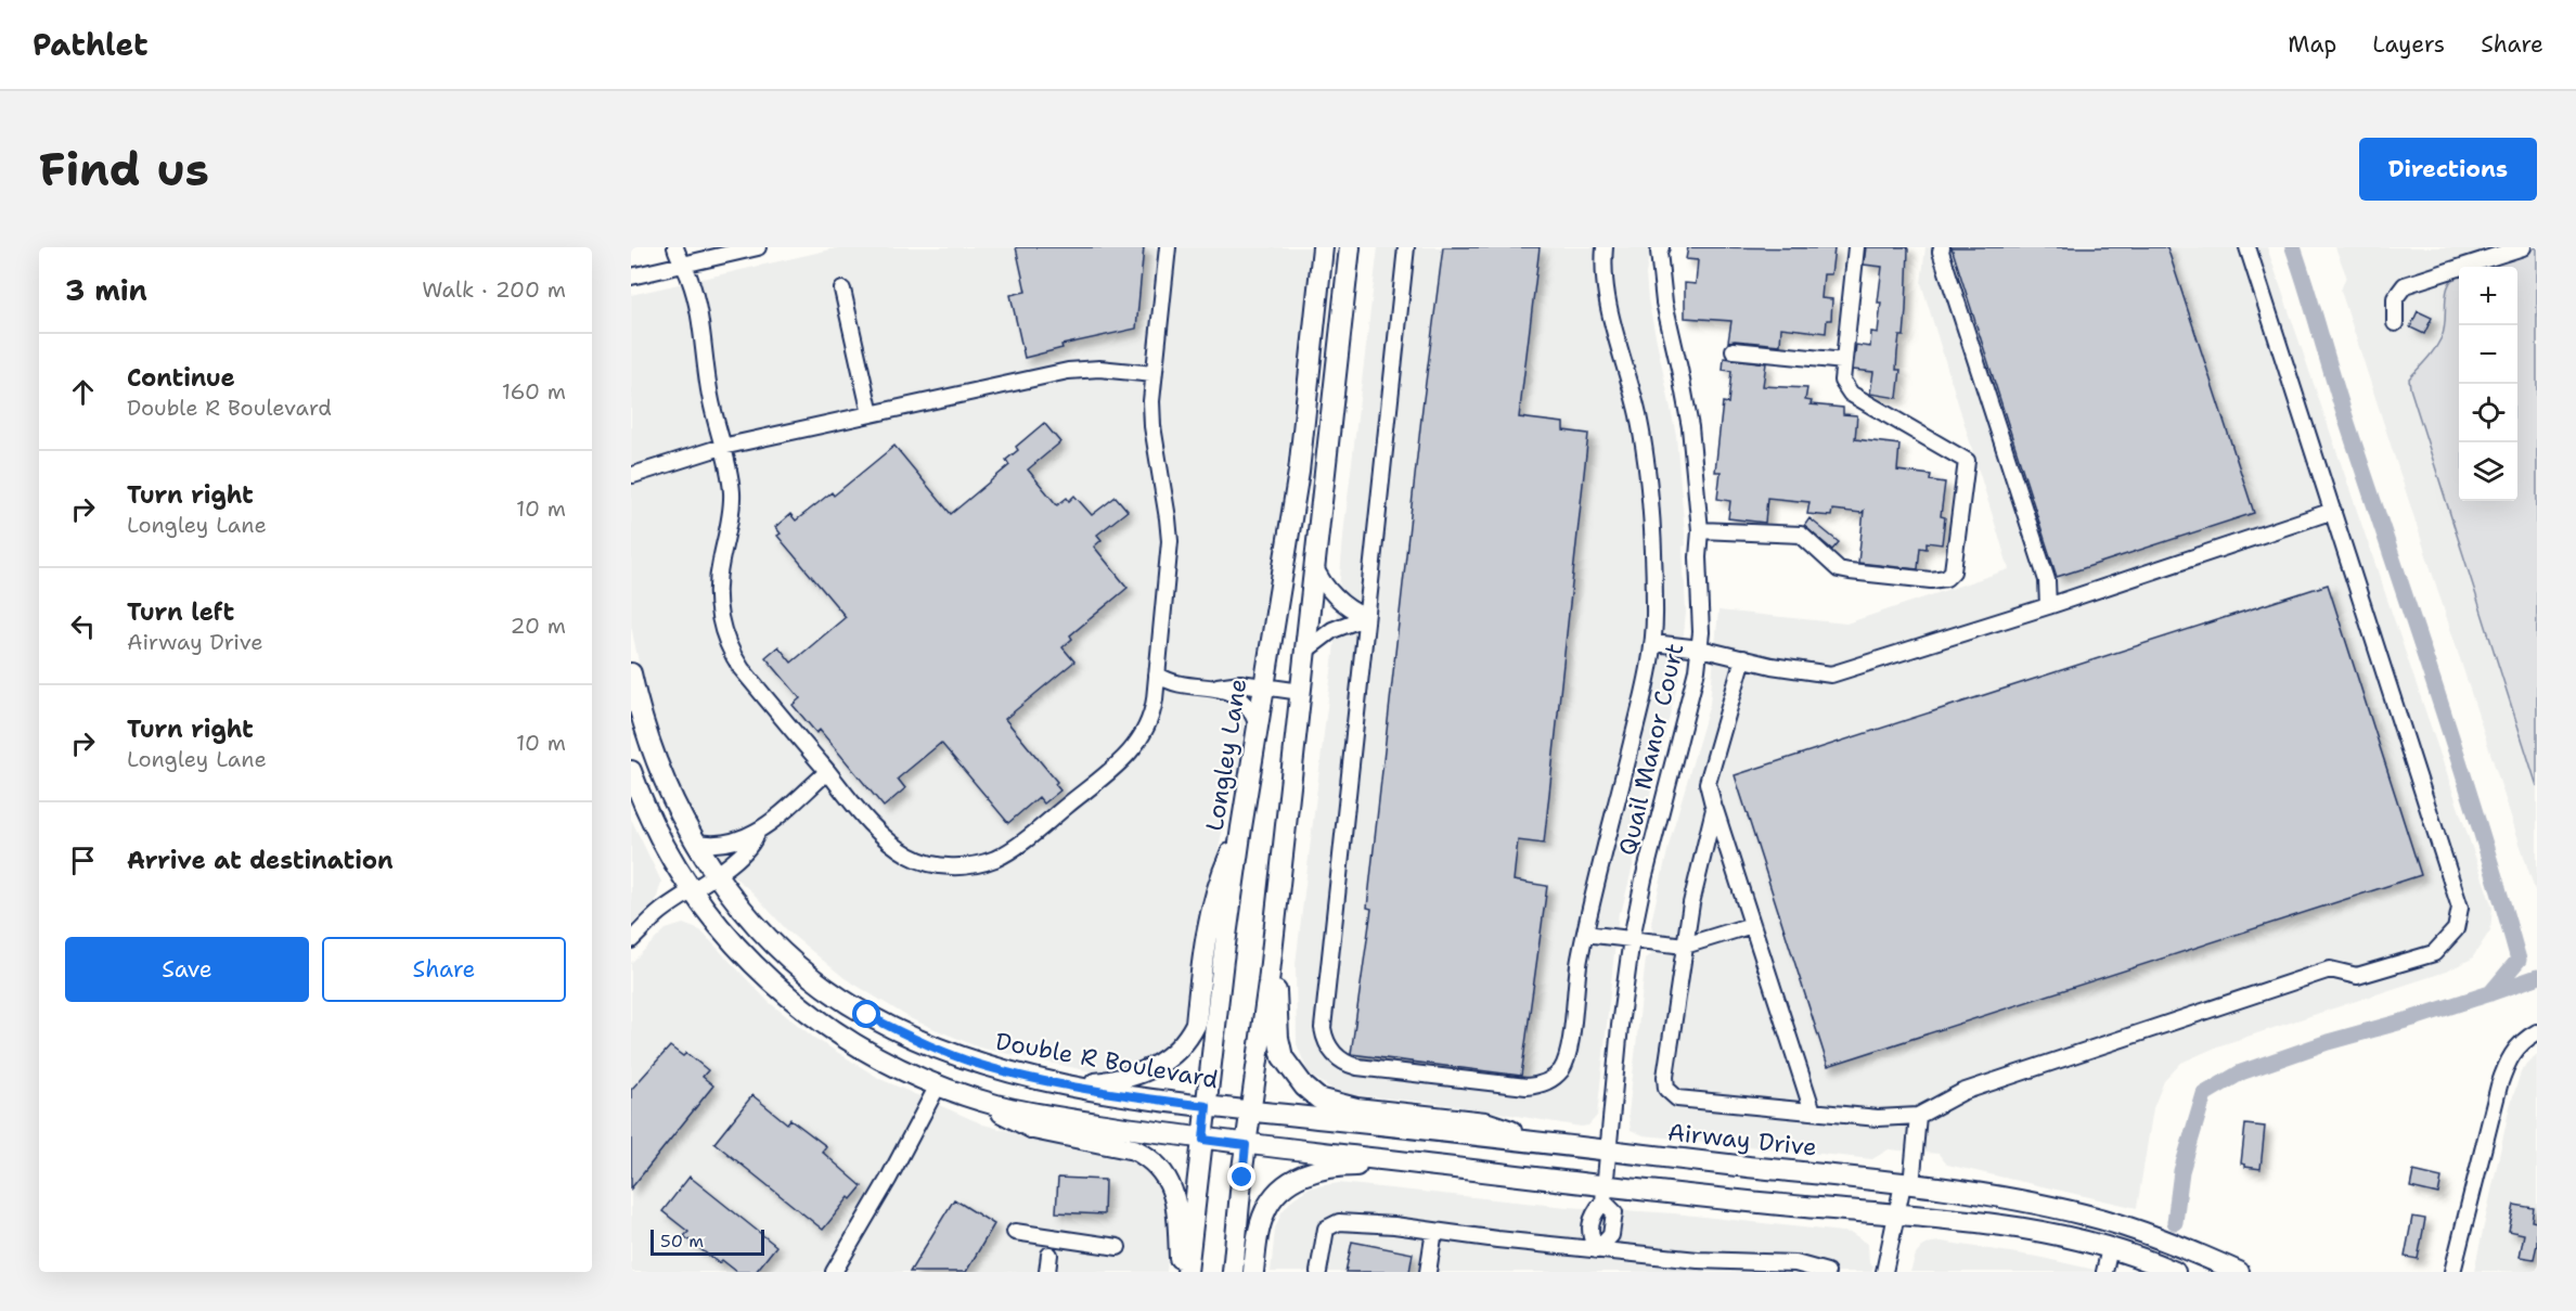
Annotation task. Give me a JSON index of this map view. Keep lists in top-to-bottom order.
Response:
{
  "streets": {
    "main road": ["Longley Lane", "Double R Boulevard", "Airway Drive"],
    "street": ["Quail Manor Court"]
  },
  "crossings": [
    ["Quail Manor Court", "Airway Drive"],
    ["Longley Lane", "Double R Boulevard"],
    ["Double R Boulevard", "Airway Drive"]
  ],
  "scale_bar": "50 m",
  "page": {
    "header": "Pathlet",
    "nav": ["Map", "Layers", "Share"],
    "buttons": [
      "Directions",
      ["Save", "Share"]
    ],
    "title": "Find us",
    "heading": ["3 min", "Walk · 200 m"],
    "map_buttons": ["+", "−"],
    "list": [
      ["Continue", "Double R Boulevard", "160 m"],
      ["Turn right", "Longley Lane", "10 m"],
      ["Turn left", "Airway Drive", "20 m"],
      ["Turn right", "Longley Lane", "10 m"],
      "Arrive at destination"
    ],
    "scale": "50 m"
  }
}
